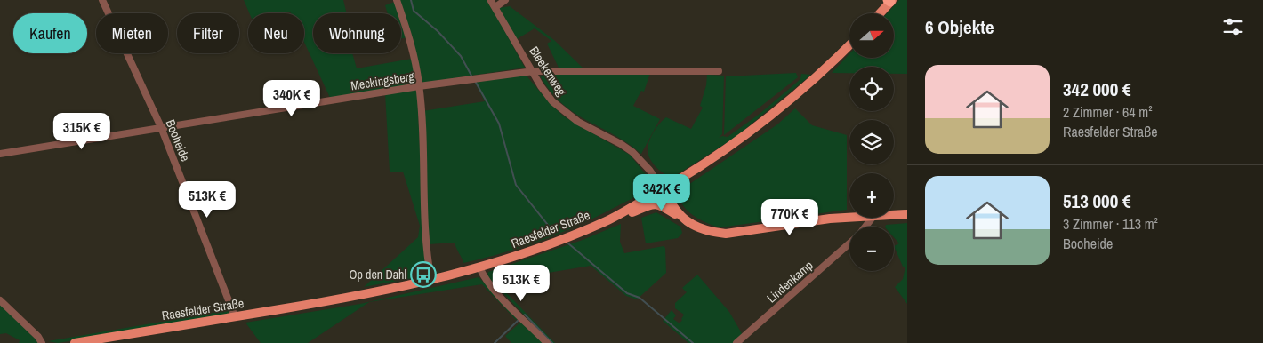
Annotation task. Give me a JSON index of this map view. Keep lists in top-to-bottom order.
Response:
{
  "streets": {
    "main road": ["Raesfelder Straße"],
    "street": [
      "Bleekenweg",
      "Meckingsberg",
      "Booheide",
      "Lindenkamp"
    ]
  },
  "crossings": [
    ["Bleekenweg", "Meckingsberg"],
    ["Bleekenweg", "Raesfelder Straße"],
    ["Meckingsberg", "Booheide"],
    ["Booheide", "Raesfelder Straße"]
  ],
  "places": {
    "bus stop": ["Op den Dahl"]
  },
  "north": "right",
  "page": {
    "heading": "6 Objekte",
    "map_buttons": ["+", "−"],
    "chip": [
      "Kaufen",
      "Mieten",
      "Filter",
      "Neu",
      "Wohnung"
    ],
    "list": [
      {
        "name": "342 000 €",
        "note": "2 Zimmer · 64 m² · Raesfelder Straße"
      },
      {
        "name": "513 000 €",
        "note": "3 Zimmer · 113 m² · Booheide"
      }
    ],
    "price": [
      "340K €",
      "315K €",
      "342K €",
      "513K €",
      "770K €",
      "513K €"
    ]
  }
}
